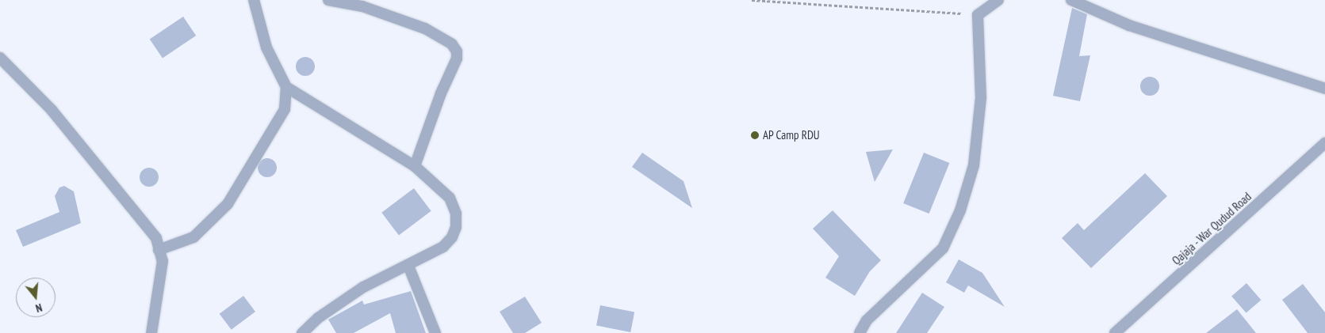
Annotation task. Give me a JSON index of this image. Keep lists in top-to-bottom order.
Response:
{
  "streets": {
    "street": ["Qajaja - War Qudud Road"]
  },
  "places": ["AP Camp RDU"],
  "north": "bottom"
}
